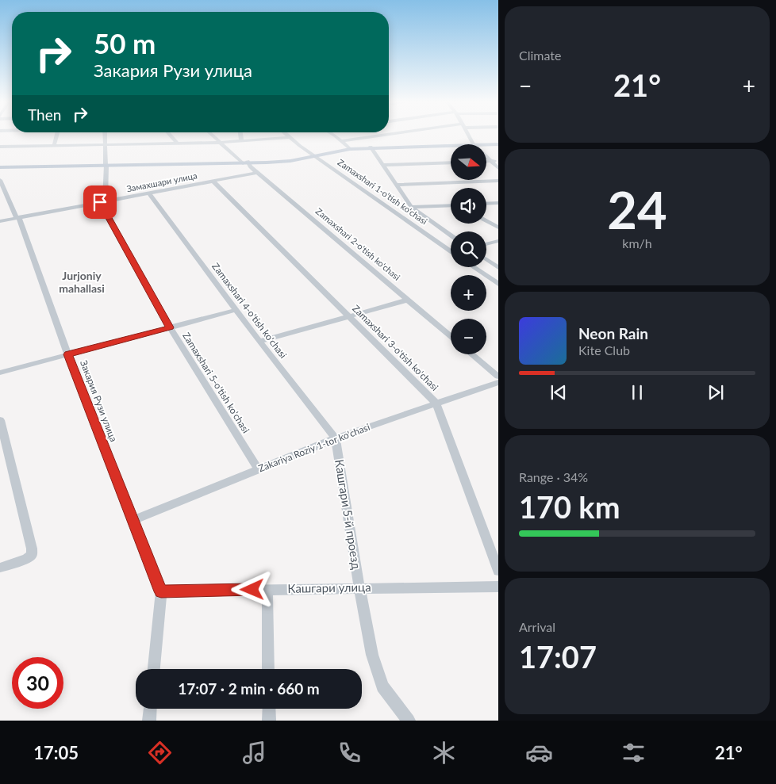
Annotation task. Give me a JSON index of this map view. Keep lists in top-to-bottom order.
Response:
{
  "streets": {
    "street": [
      "Замахшари улица",
      "Zamaxshari 1-o'tish ko'chasi",
      "Zamaxshari 2-o'tish ko'chasi",
      "Zamaxshari 4-o'tish ko'chasi",
      "Zamaxshari 3-o'tish ko'chasi",
      "Zamaxshari 5-o'tish ko'chasi",
      "Закария Рузи улица",
      "Zakariya Roziy 1-tor ko'chasi",
      "Кашгари 5-й проезд",
      "Кашгари улица"
    ]
  },
  "crossings": [
    ["Замахшари улица", "Zamaxshari 2-o'tish ko'chasi"],
    ["Замахшари улица", "Zamaxshari 4-o'tish ko'chasi"],
    ["Замахшари улица", "Zamaxshari 3-o'tish ko'chasi"],
    ["Замахшари улица", "Zamaxshari 5-o'tish ko'chasi"],
    ["Замахшари улица", "Закария Рузи улица"],
    ["Zamaxshari 4-o'tish ko'chasi", "Zakariya Roziy 1-tor ko'chasi"],
    ["Zamaxshari 4-o'tish ko'chasi", "Кашгари 5-й проезд"],
    ["Zamaxshari 3-o'tish ko'chasi", "Zakariya Roziy 1-tor ko'chasi"],
    ["Zamaxshari 5-o'tish ko'chasi", "Zakariya Roziy 1-tor ko'chasi"],
    ["Закария Рузи улица", "Zakariya Roziy 1-tor ko'chasi"],
    ["Закария Рузи улица", "Кашгари улица"],
    ["Zakariya Roziy 1-tor ko'chasi", "Кашгари 5-й проезд"],
    ["Кашгари 5-й проезд", "Кашгари улица"]
  ],
  "districts": ["Jurjoniy mahallasi"],
  "north": "right",
  "page": {
    "tile": [
      "Climate",
      ["24", "km/h"],
      ["Range · 34%", "170 km"],
      ["Arrival", "17:07"]
    ],
    "turn": ["50 m", "Закария Рузи улица"],
    "heat": ["−", "21°", "+"],
    "then": "Then",
    "map_buttons": ["+", "−"],
    "song": ["Neon Rain", "Kite Club"],
    "limit": "30",
    "trip": "17:07 · 2 min · 660 m",
    "tabs": ["17:05", "21°"]
  }
}
